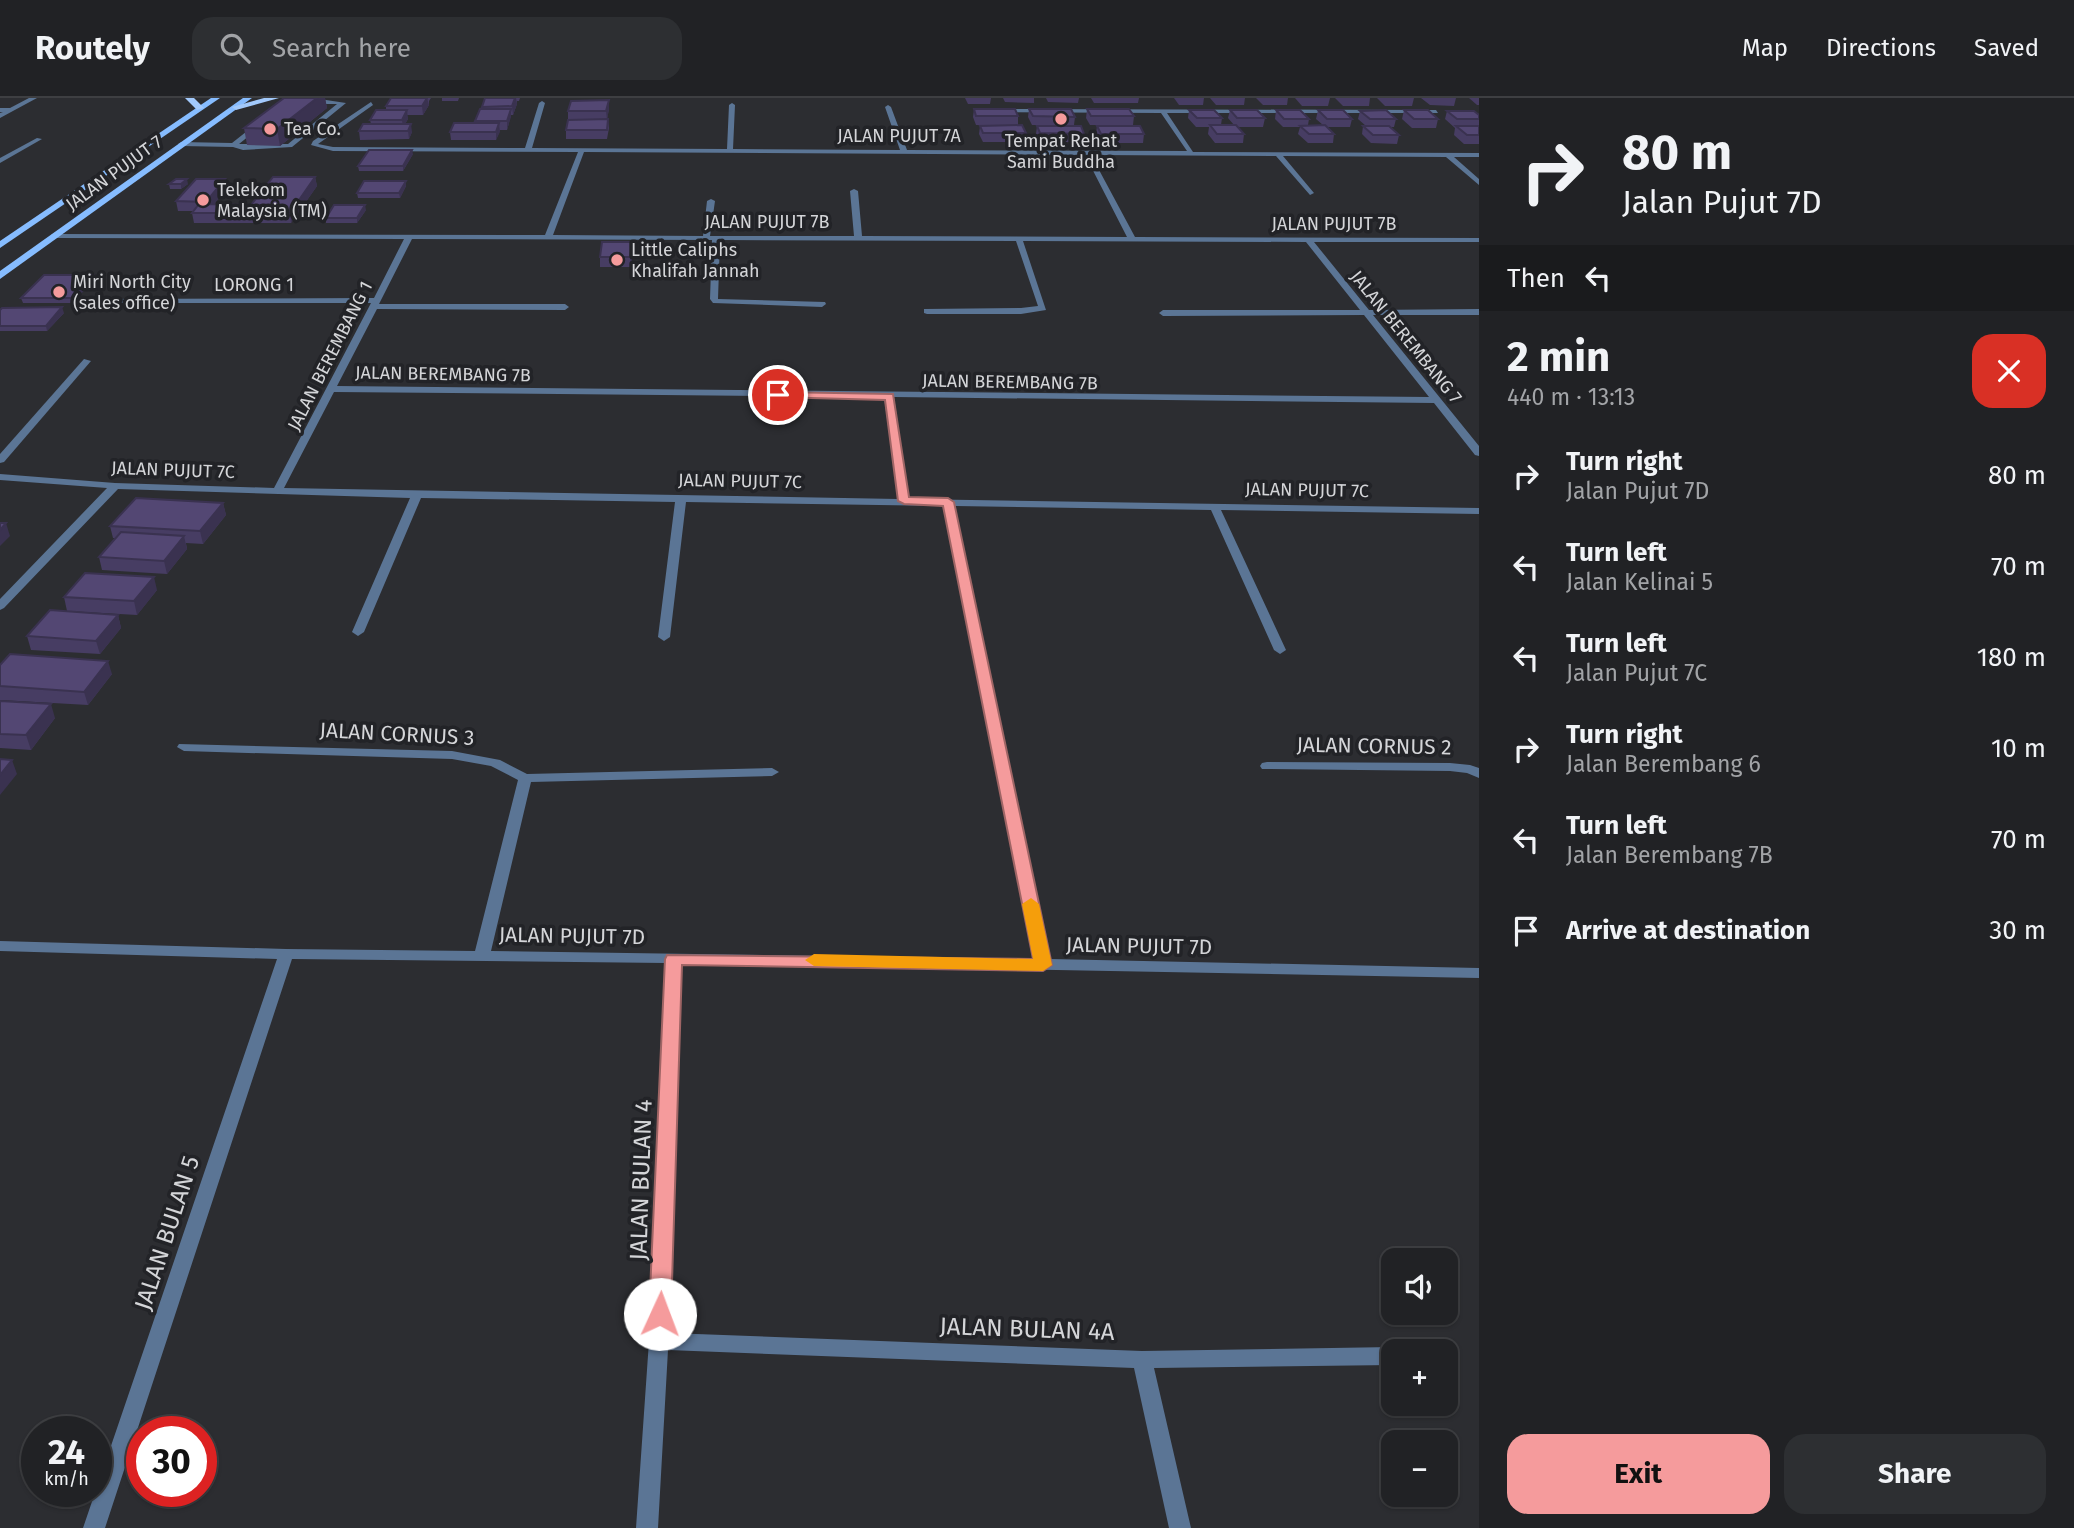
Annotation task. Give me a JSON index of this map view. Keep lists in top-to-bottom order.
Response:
{
  "streets": {
    "main road": ["JALAN PUJUT 7"],
    "street": [
      "JALAN PUJUT 7A",
      "JALAN PUJUT 7B",
      "LORONG 1",
      "JALAN BEREMBANG 7",
      "JALAN BEREMBANG 1",
      "JALAN BEREMBANG 7B",
      "JALAN PUJUT 7C",
      "JALAN CORNUS 3",
      "JALAN CORNUS 2",
      "JALAN PUJUT 7D",
      "JALAN BULAN 4",
      "JALAN BULAN 5",
      "JALAN BULAN 4A"
    ]
  },
  "crossings": [
    ["JALAN PUJUT 7A", "JALAN PUJUT 7"],
    ["JALAN PUJUT 7", "JALAN PUJUT 7B"],
    ["JALAN PUJUT 7B", "JALAN BEREMBANG 7"],
    ["JALAN PUJUT 7B", "JALAN BEREMBANG 1"],
    ["LORONG 1", "JALAN BEREMBANG 1"],
    ["JALAN BEREMBANG 7", "JALAN BEREMBANG 7B"],
    ["JALAN BEREMBANG 1", "JALAN BEREMBANG 7B"],
    ["JALAN BEREMBANG 1", "JALAN PUJUT 7C"],
    ["JALAN PUJUT 7D", "JALAN BULAN 4"],
    ["JALAN PUJUT 7D", "JALAN BULAN 5"],
    ["JALAN BULAN 4", "JALAN BULAN 4A"]
  ],
  "places": [
    "Tempat Rehat Sami Buddha",
    "Tea Co.",
    "Telekom Malaysia (TM)",
    "Little Caliphs Khalifah Jannah",
    "Miri North City (sales office)"
  ],
  "page": {
    "header": "Routely",
    "search": "Search here",
    "nav": ["Map", "Directions", "Saved"],
    "turn": ["80 m", "Jalan Pujut 7D"],
    "then": "Then",
    "heading": ["2 min", "440 m · 13:13"],
    "list": [
      {
        "name": "Turn right",
        "note": "Jalan Pujut 7D",
        "value": "80 m"
      },
      {
        "name": "Turn left",
        "note": "Jalan Kelinai 5",
        "value": "70 m"
      },
      {
        "name": "Turn left",
        "note": "Jalan Pujut 7C",
        "value": "180 m"
      },
      {
        "name": "Turn right",
        "note": "Jalan Berembang 6",
        "value": "10 m"
      },
      {
        "name": "Turn left",
        "note": "Jalan Berembang 7B",
        "value": "70 m"
      },
      {
        "name": "Arrive at destination",
        "value": "30 m"
      }
    ],
    "map_buttons": ["+", "−"],
    "speed": "24 km/h",
    "limit": "30",
    "buttons": ["Exit", "Share"]
  }
}
